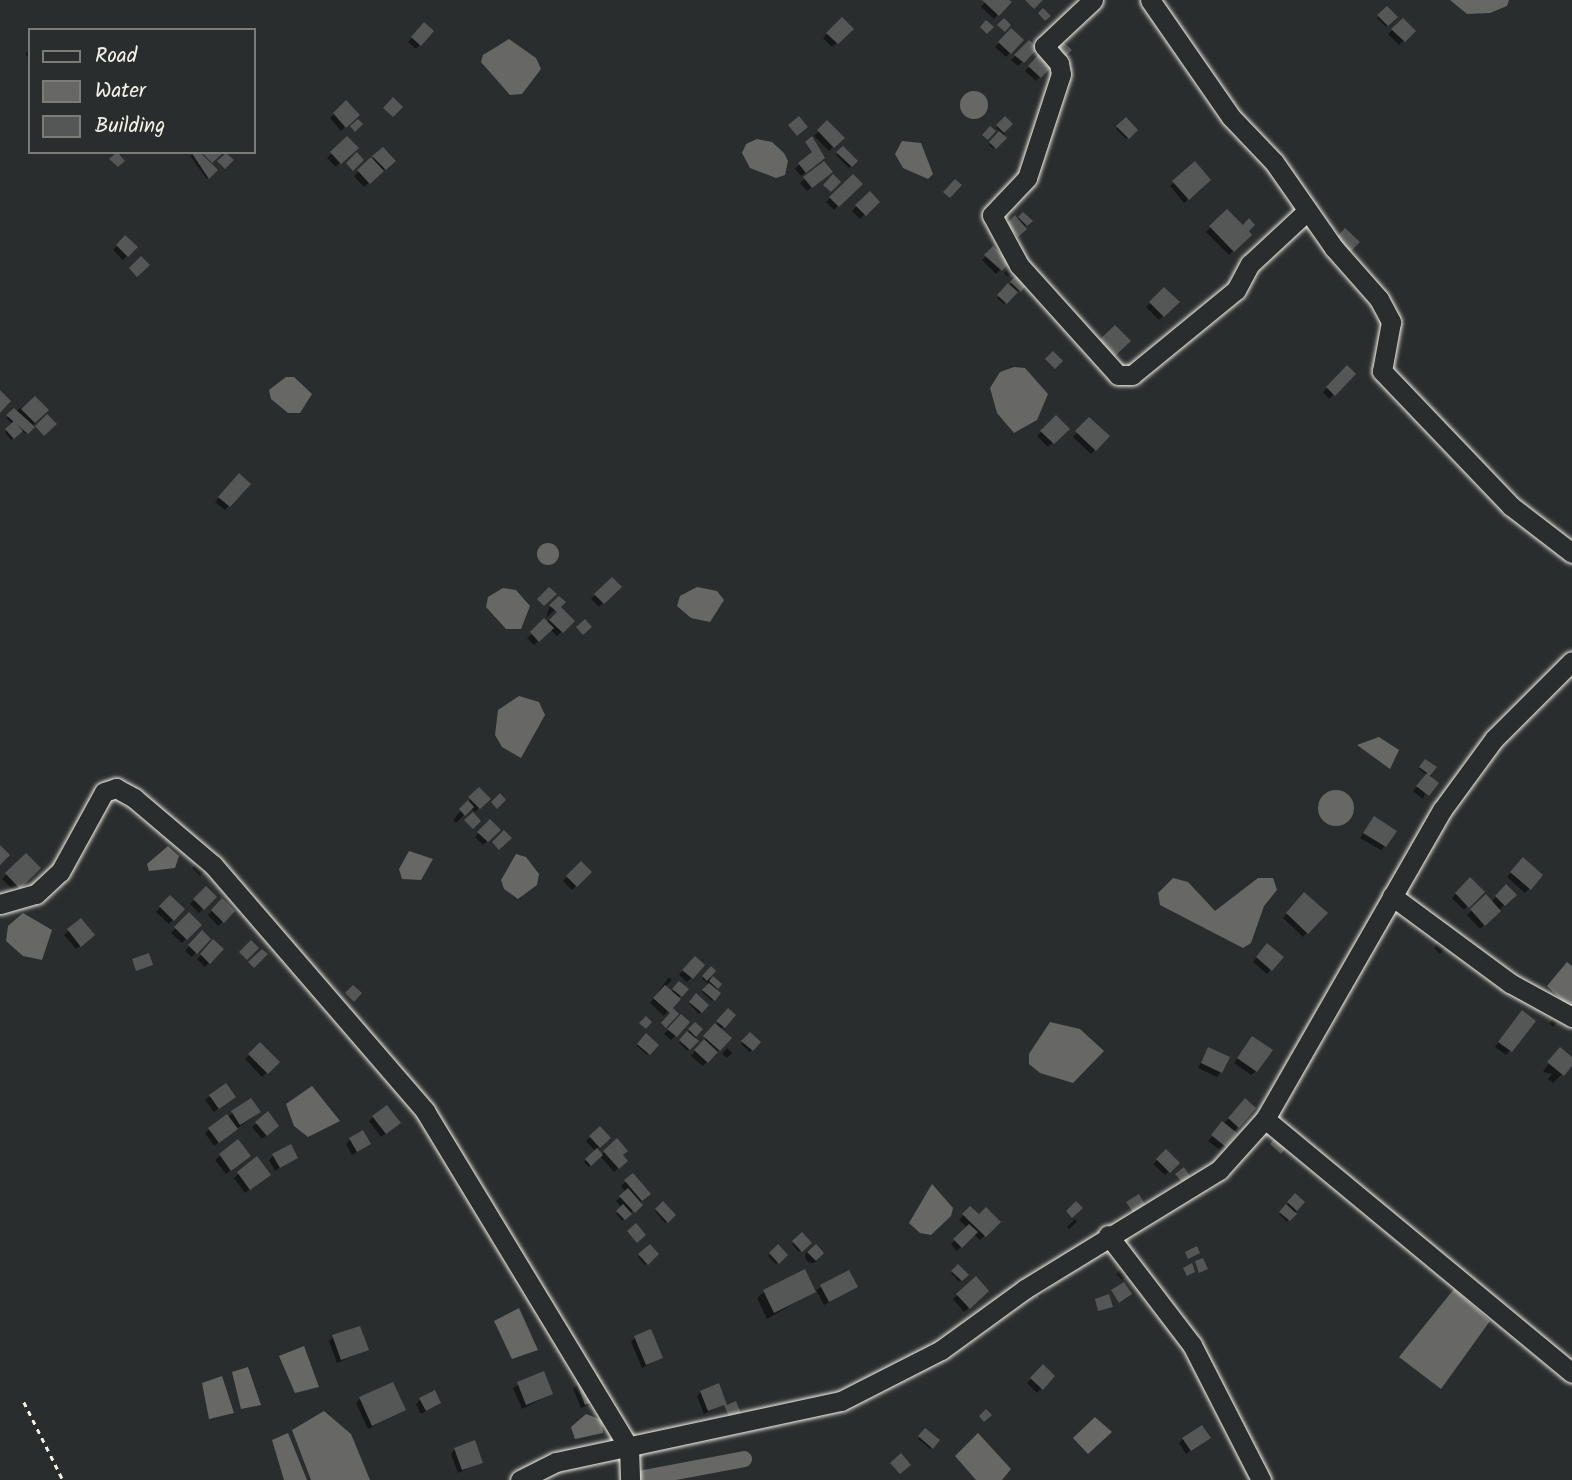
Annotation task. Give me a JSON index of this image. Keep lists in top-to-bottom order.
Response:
{
  "legend": ["Road", "Water", "Building"]
}
